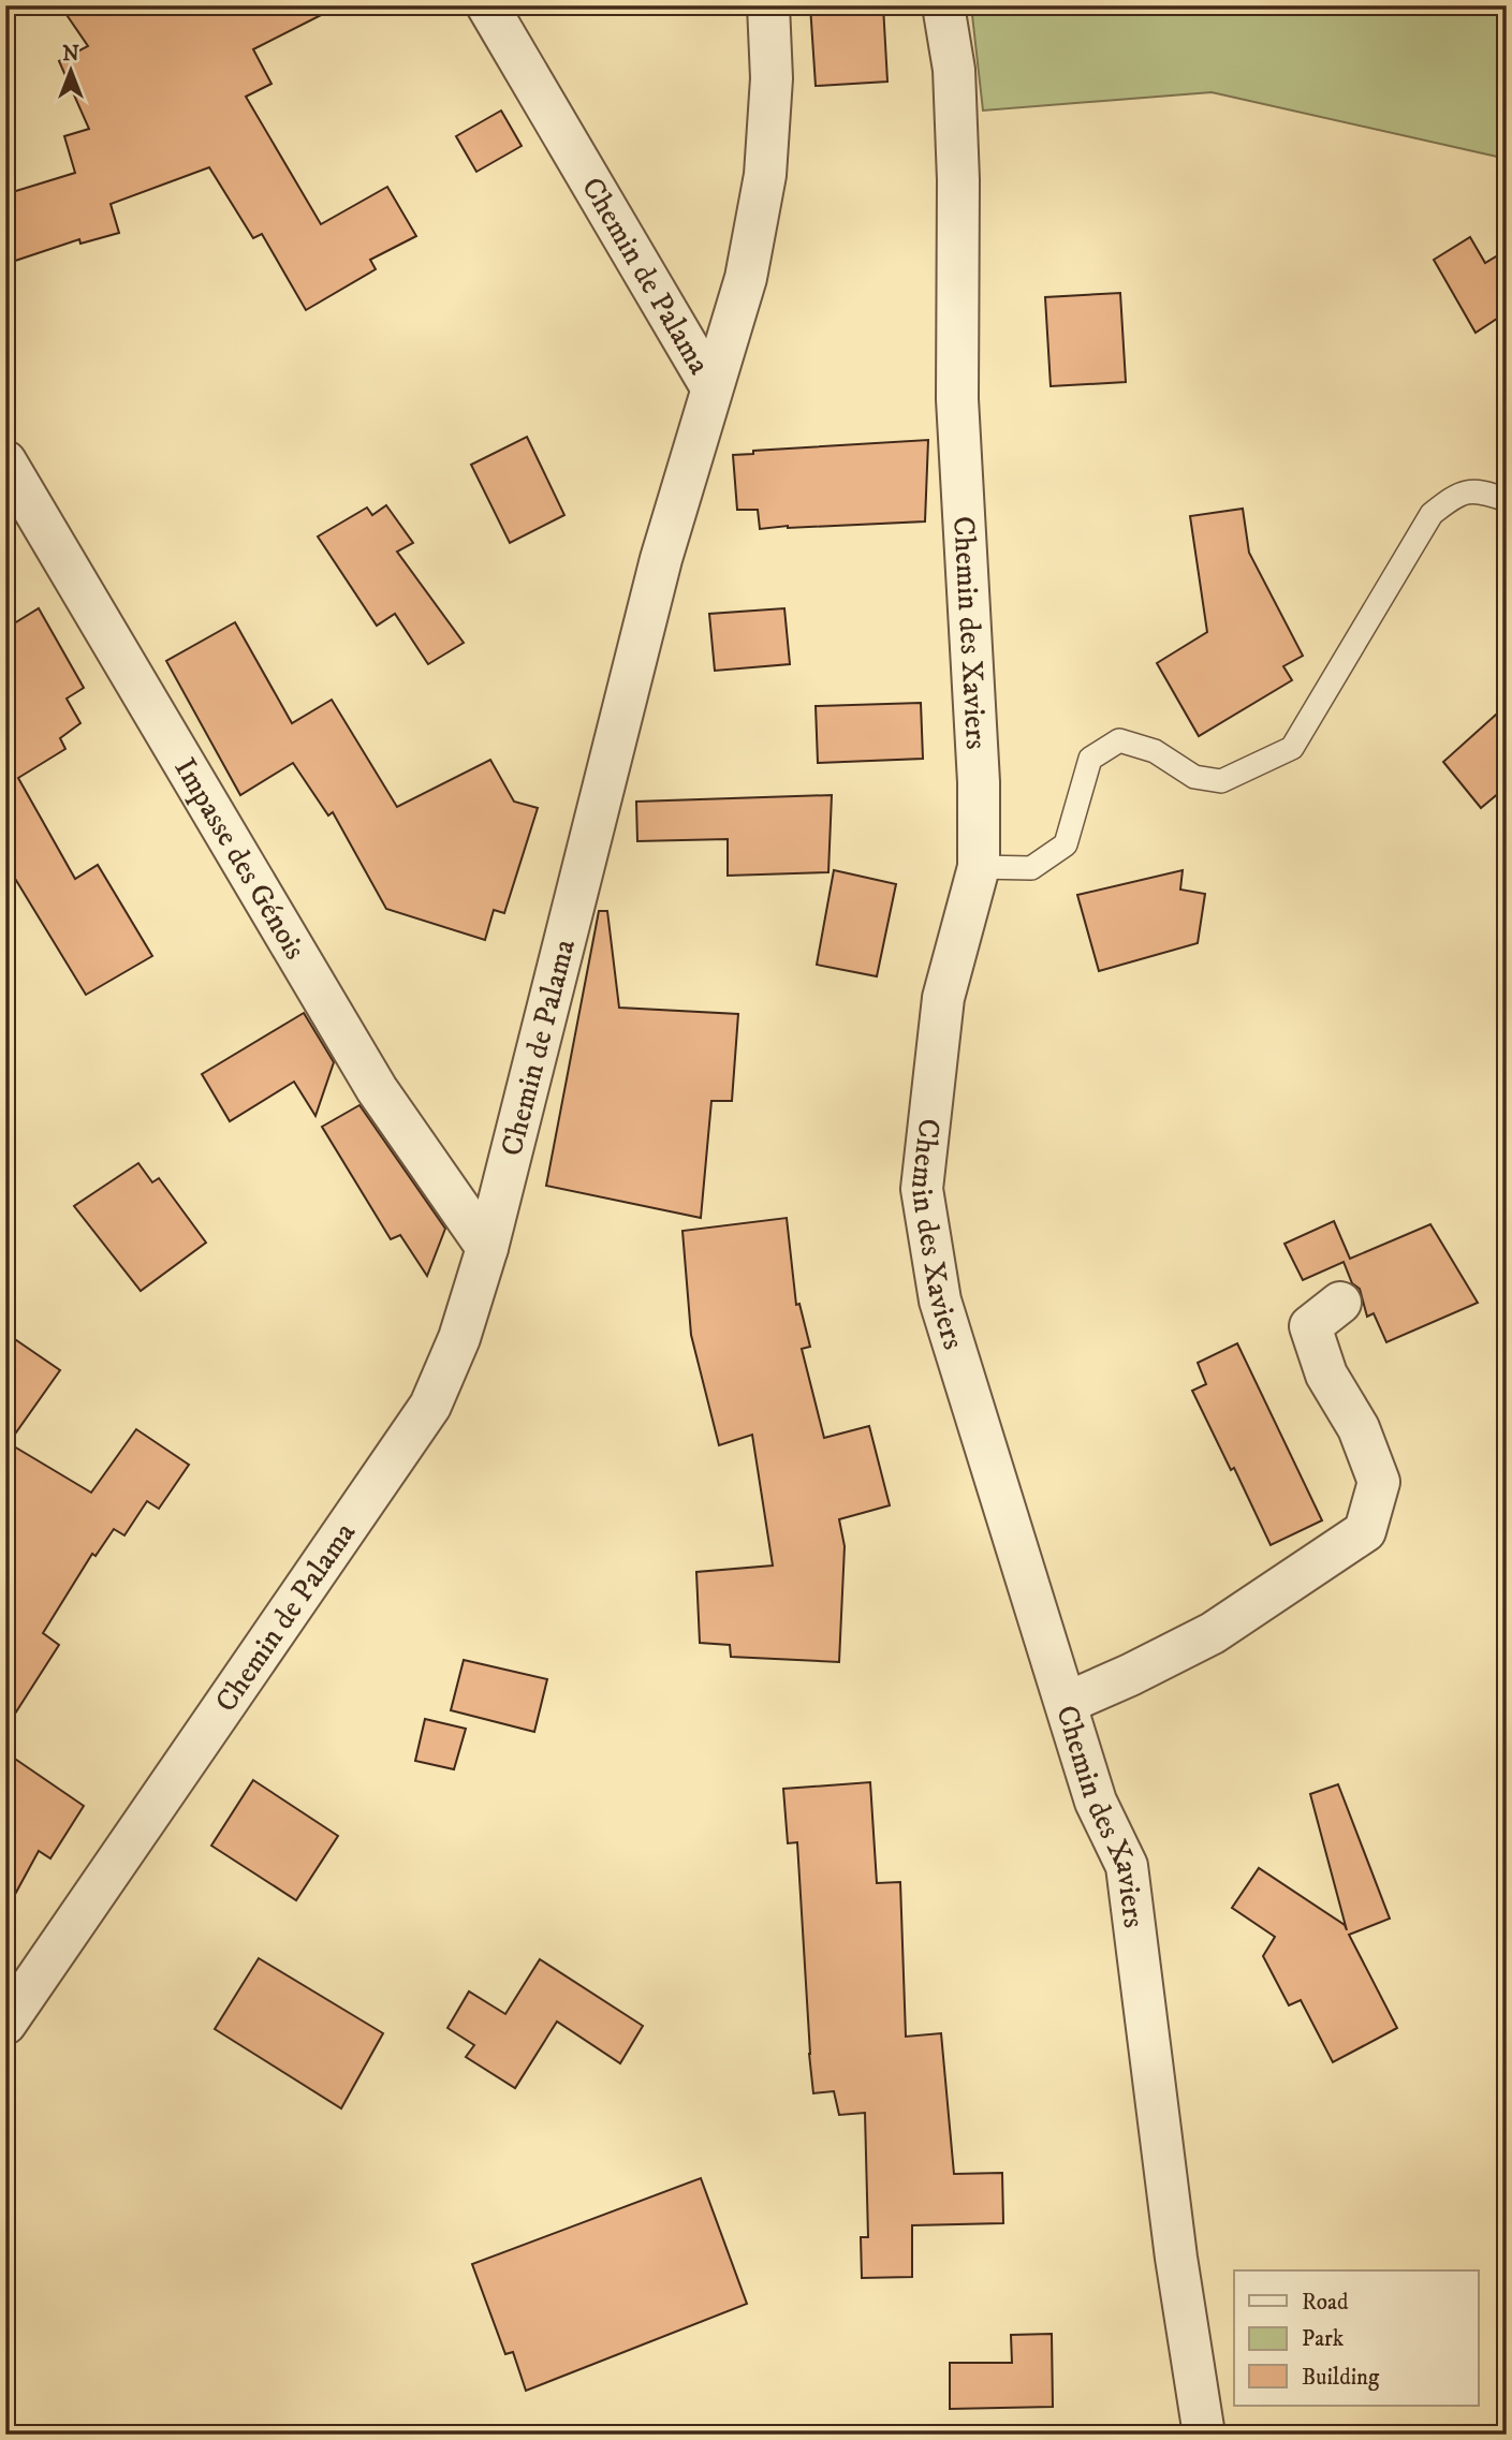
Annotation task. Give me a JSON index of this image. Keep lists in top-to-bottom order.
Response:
{
  "streets": {
    "street": ["Chemin de Palama", "Chemin des Xaviers", "Impasse des Génois"]
  },
  "crossings": [
    ["Chemin de Palama", "Impasse des Génois"]
  ],
  "legend": ["Road", "Park", "Building"],
  "north": "top"
}
